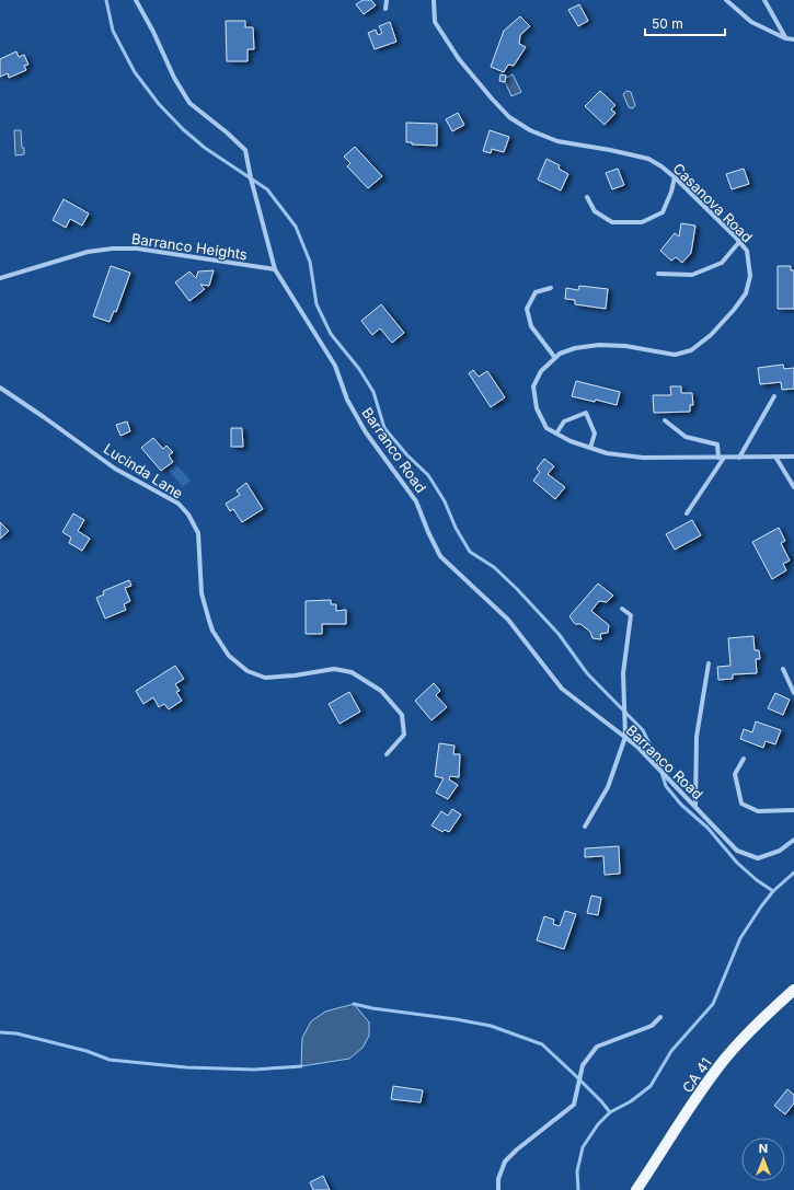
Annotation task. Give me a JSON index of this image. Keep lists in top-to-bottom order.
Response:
{
  "streets": {
    "main road": ["CA 41"],
    "street": [
      "Casanova Road",
      "Barranco Heights",
      "Barranco Road",
      "Lucinda Lane"
    ]
  },
  "crossings": [
    ["Barranco Heights", "Barranco Road"]
  ],
  "scale_bar": "50 m",
  "north": "top"
}
